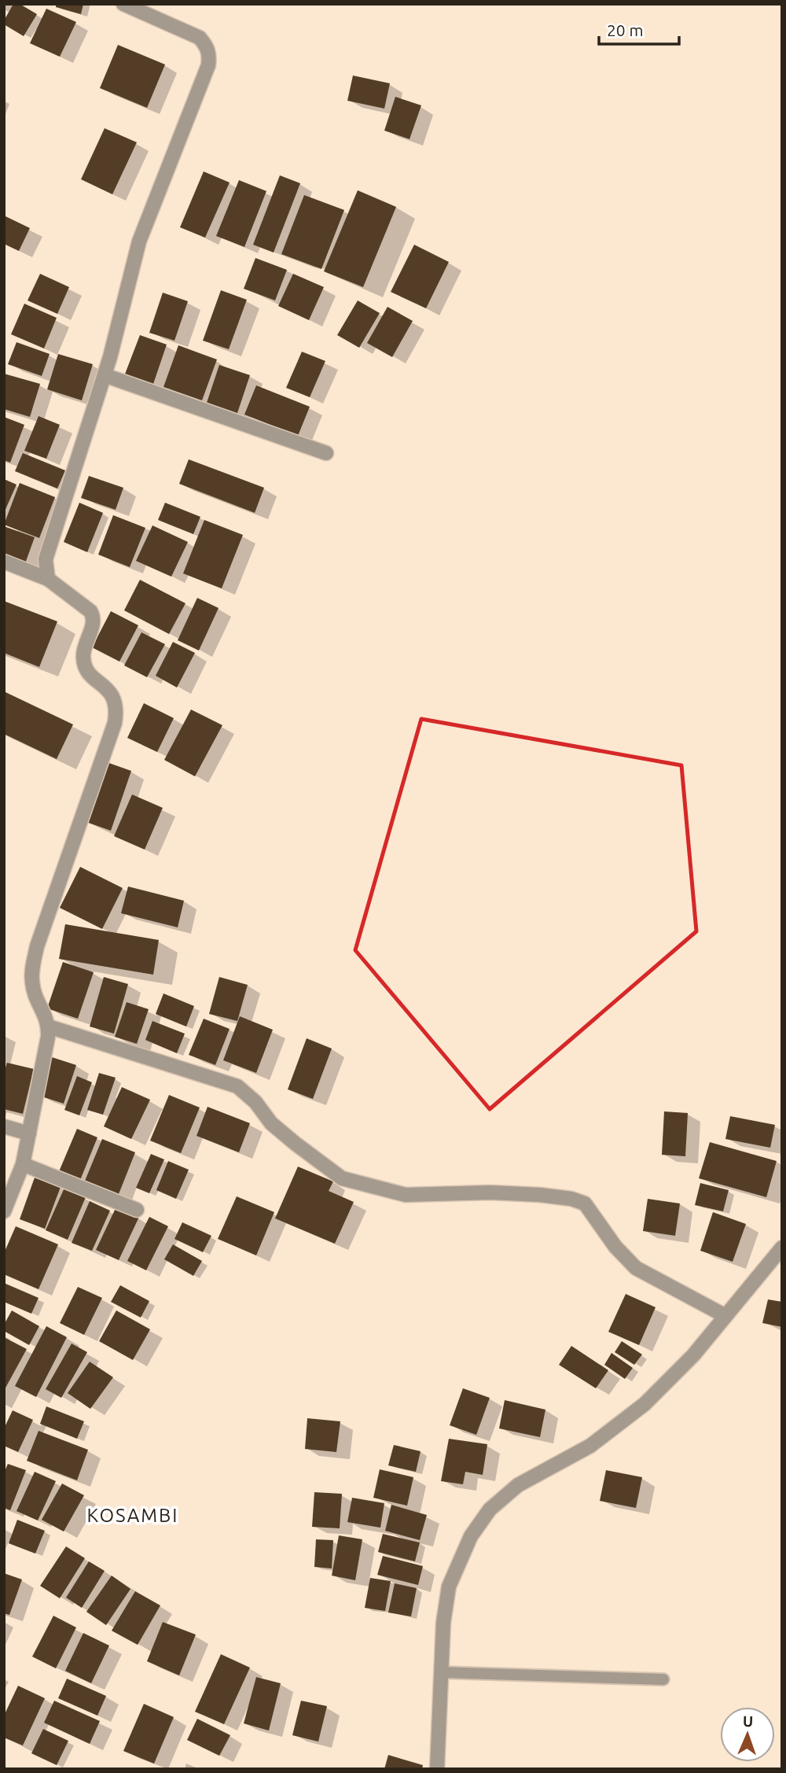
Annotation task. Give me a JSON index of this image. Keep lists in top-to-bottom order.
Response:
{
  "districts": ["KOSAMBI"],
  "scale_bar": "20 m",
  "north": "top"
}
